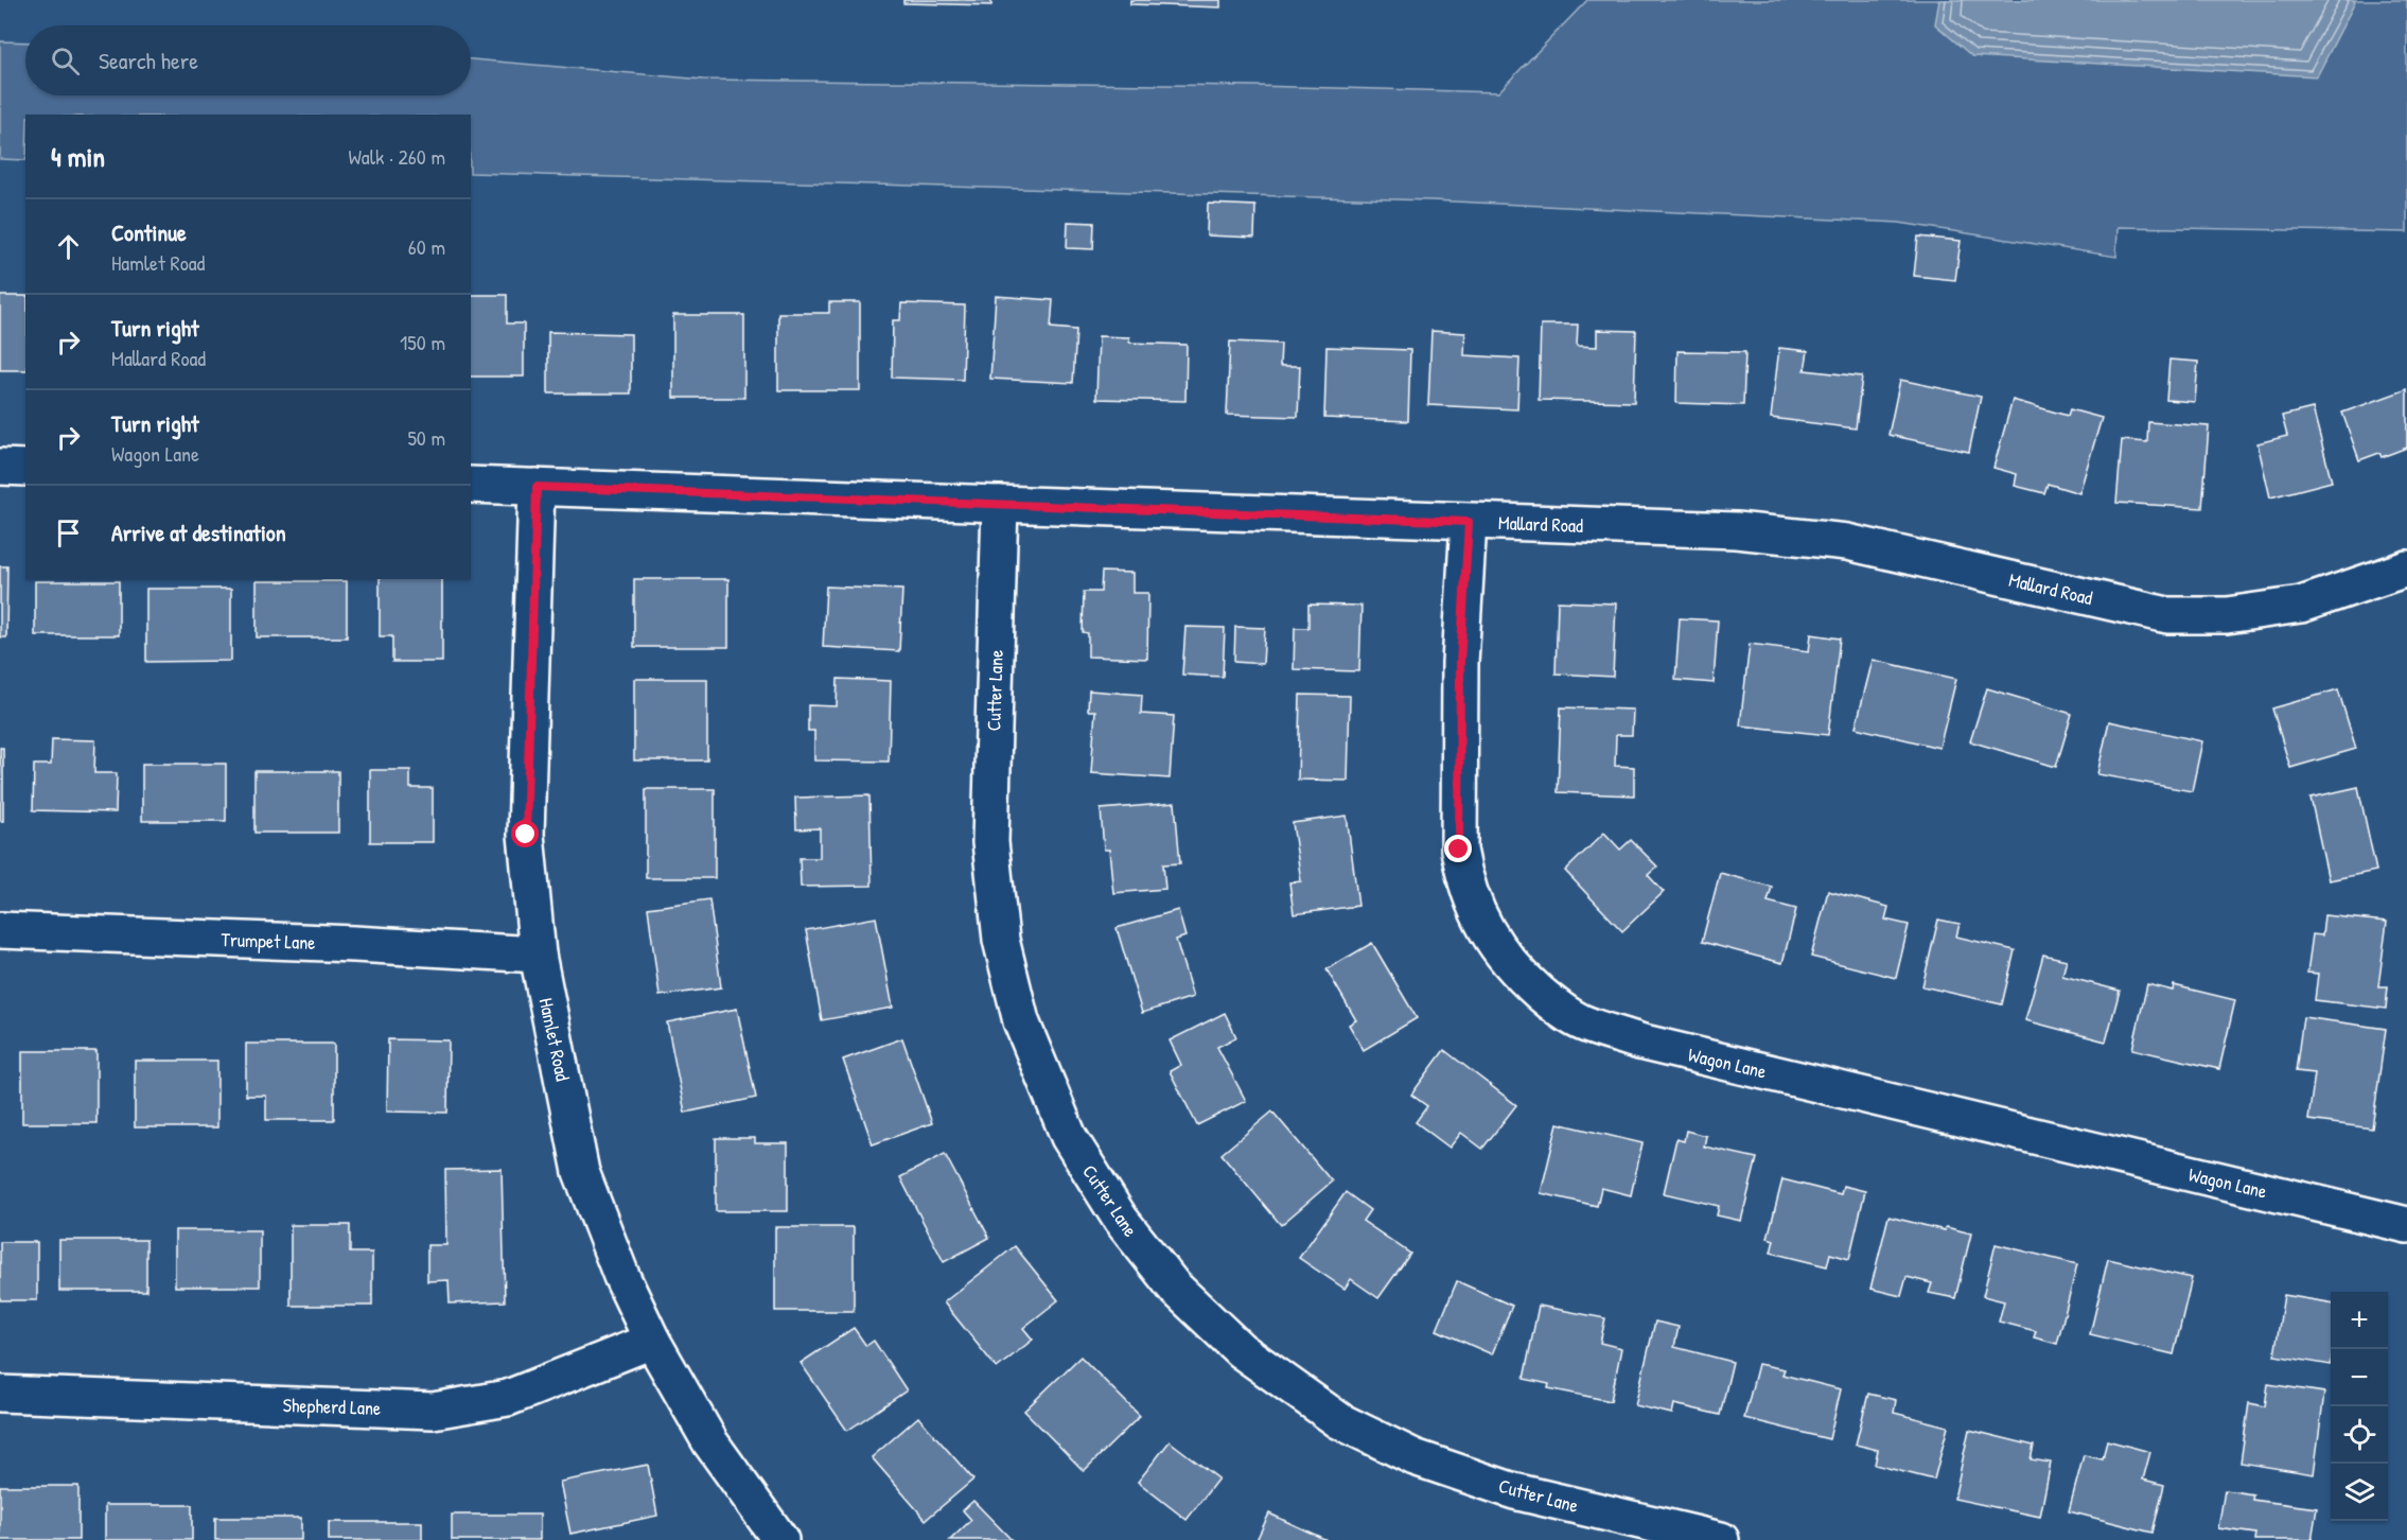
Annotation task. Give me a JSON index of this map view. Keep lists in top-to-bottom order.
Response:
{
  "streets": {
    "street": [
      "Mallard Road",
      "Cutter Lane",
      "Trumpet Lane",
      "Hamlet Road",
      "Wagon Lane",
      "Shepherd Lane"
    ]
  },
  "crossings": [
    ["Mallard Road", "Cutter Lane"],
    ["Mallard Road", "Hamlet Road"],
    ["Mallard Road", "Wagon Lane"],
    ["Trumpet Lane", "Hamlet Road"],
    ["Hamlet Road", "Shepherd Lane"]
  ],
  "page": {
    "search": "Search here",
    "heading": ["4 min", "Walk · 260 m"],
    "list": [
      ["Continue", "Hamlet Road", "60 m"],
      ["Turn right", "Mallard Road", "150 m"],
      ["Turn right", "Wagon Lane", "50 m"],
      "Arrive at destination"
    ],
    "map_buttons": ["+", "−"]
  }
}
